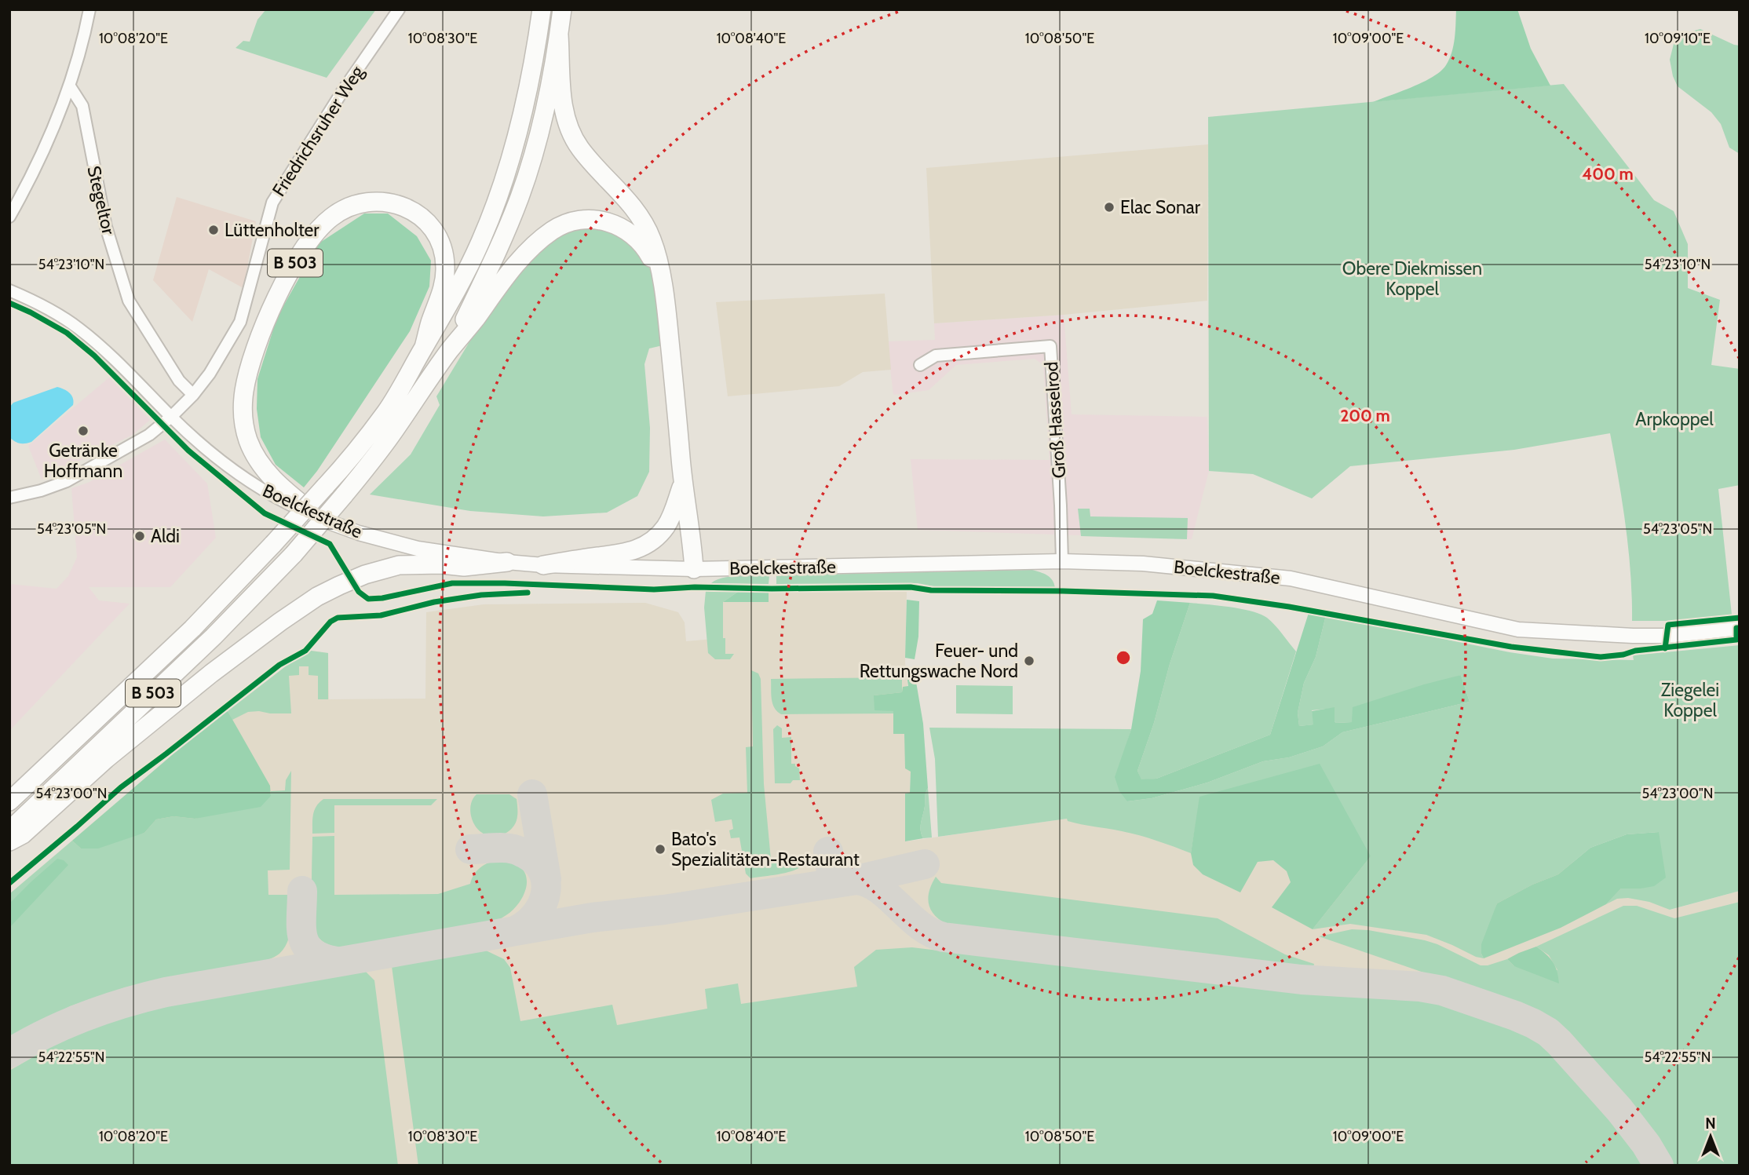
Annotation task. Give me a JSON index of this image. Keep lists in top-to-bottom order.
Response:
{
  "streets": {
    "highway": ["B 503"],
    "street": [
      "Friedrichsruher Weg",
      "Stegeltor",
      "Groß Hasselrod",
      "Boelckestraße"
    ]
  },
  "crossings": [
    ["Friedrichsruher Weg", "Stegeltor"],
    ["Friedrichsruher Weg", "Boelckestraße"],
    ["B 503", "Boelckestraße"],
    ["Groß Hasselrod", "Boelckestraße"]
  ],
  "parks": ["Obere Diekmissen Koppel", "Arpkoppel", "Ziegelei Koppel"],
  "places": [
    "Elac Sonar",
    "Lüttenholter",
    "Getränke Hoffmann",
    "Aldi",
    "Feuer- und Rettungswache Nord",
    "Bato's Spezialitäten-Restaurant"
  ],
  "north": "top",
  "coordinates": [
    "10°08'20\"E",
    "10°08'30\"E",
    "10°08'40\"E",
    "10°08'50\"E",
    "10°09'00\"E",
    "10°09'10\"E",
    "54°23'10\"N",
    "54°23'05\"N",
    "54°23'00\"N",
    "54°22'55\"N"
  ],
  "rings": ["400 m", "200 m"]
}
